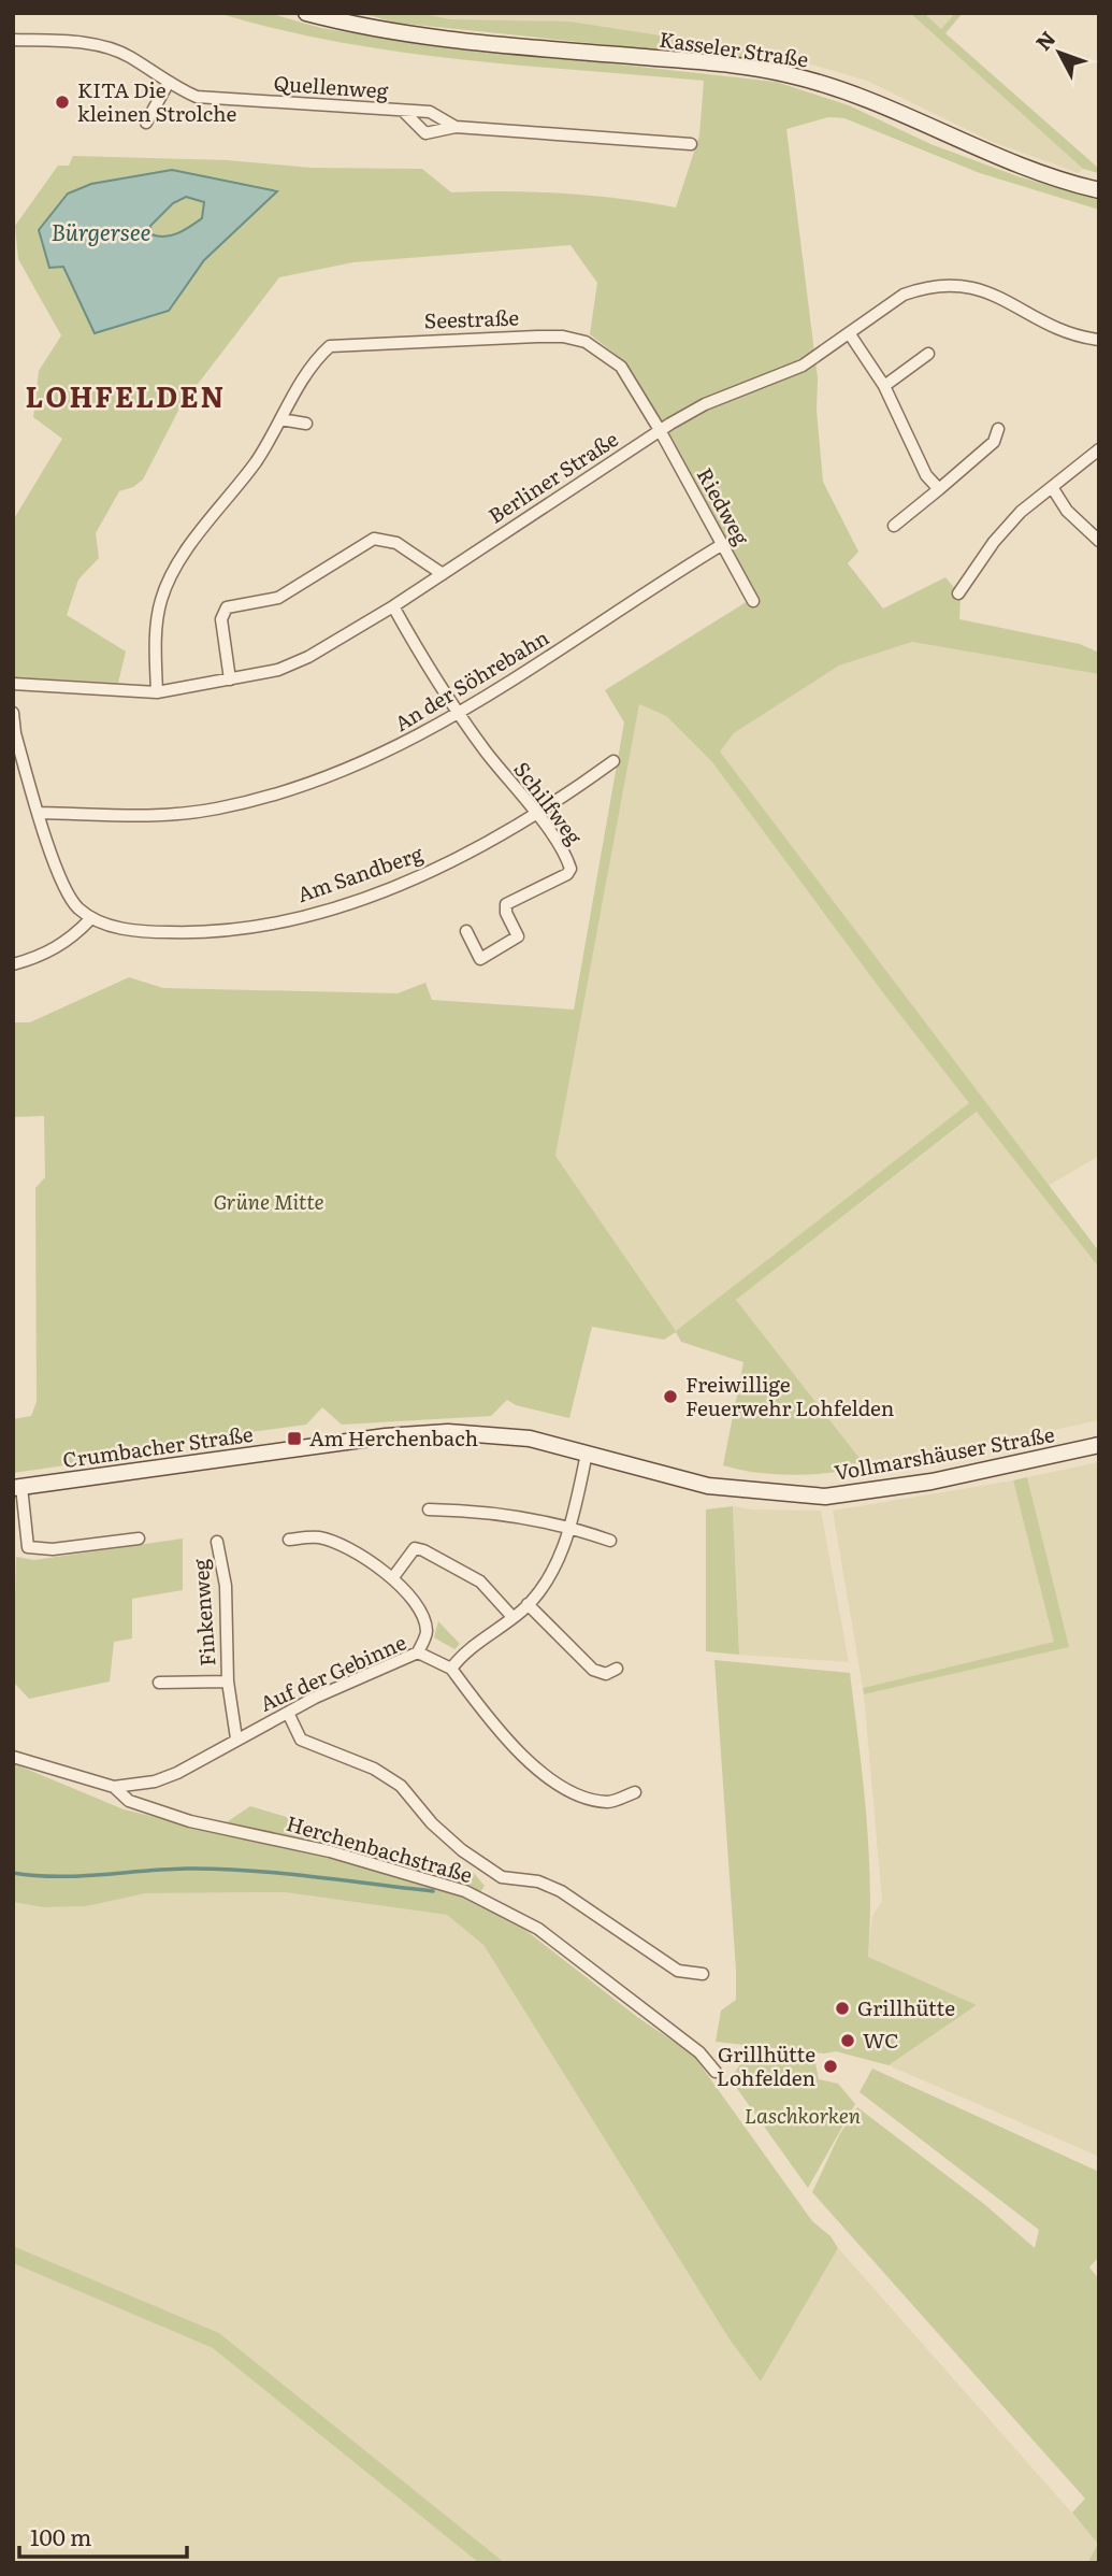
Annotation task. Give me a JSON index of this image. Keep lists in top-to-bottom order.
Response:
{
  "streets": {
    "main road": ["Kasseler Straße", "Crumbacher Straße", "Vollmarshäuser Straße"],
    "street": [
      "Quellenweg",
      "Seestraße",
      "Berliner Straße",
      "Riedweg",
      "An der Söhrebahn",
      "Schilfweg",
      "Am Sandberg",
      "Finkenweg",
      "Auf der Gebinne",
      "Herchenbachstraße"
    ]
  },
  "crossings": [
    ["Seestraße", "Berliner Straße"],
    ["Seestraße", "Riedweg"],
    ["Berliner Straße", "Riedweg"],
    ["Berliner Straße", "Schilfweg"],
    ["Riedweg", "An der Söhrebahn"],
    ["An der Söhrebahn", "Schilfweg"],
    ["Schilfweg", "Am Sandberg"],
    ["Crumbacher Straße", "Vollmarshäuser Straße"],
    ["Finkenweg", "Auf der Gebinne"]
  ],
  "districts": ["LOHFELDEN"],
  "water": ["Bürgersee"],
  "parks": ["Grüne Mitte", "Laschkorken"],
  "places": {
    "other": [
      "KITA Die kleinen Strolche",
      "Freiwillige Feuerwehr Lohfelden",
      "Grillhütte",
      "WC",
      "Grillhütte Lohfelden"
    ],
    "transit": ["Am Herchenbach"]
  },
  "scale_bar": "100 m",
  "north": "top left"
}
